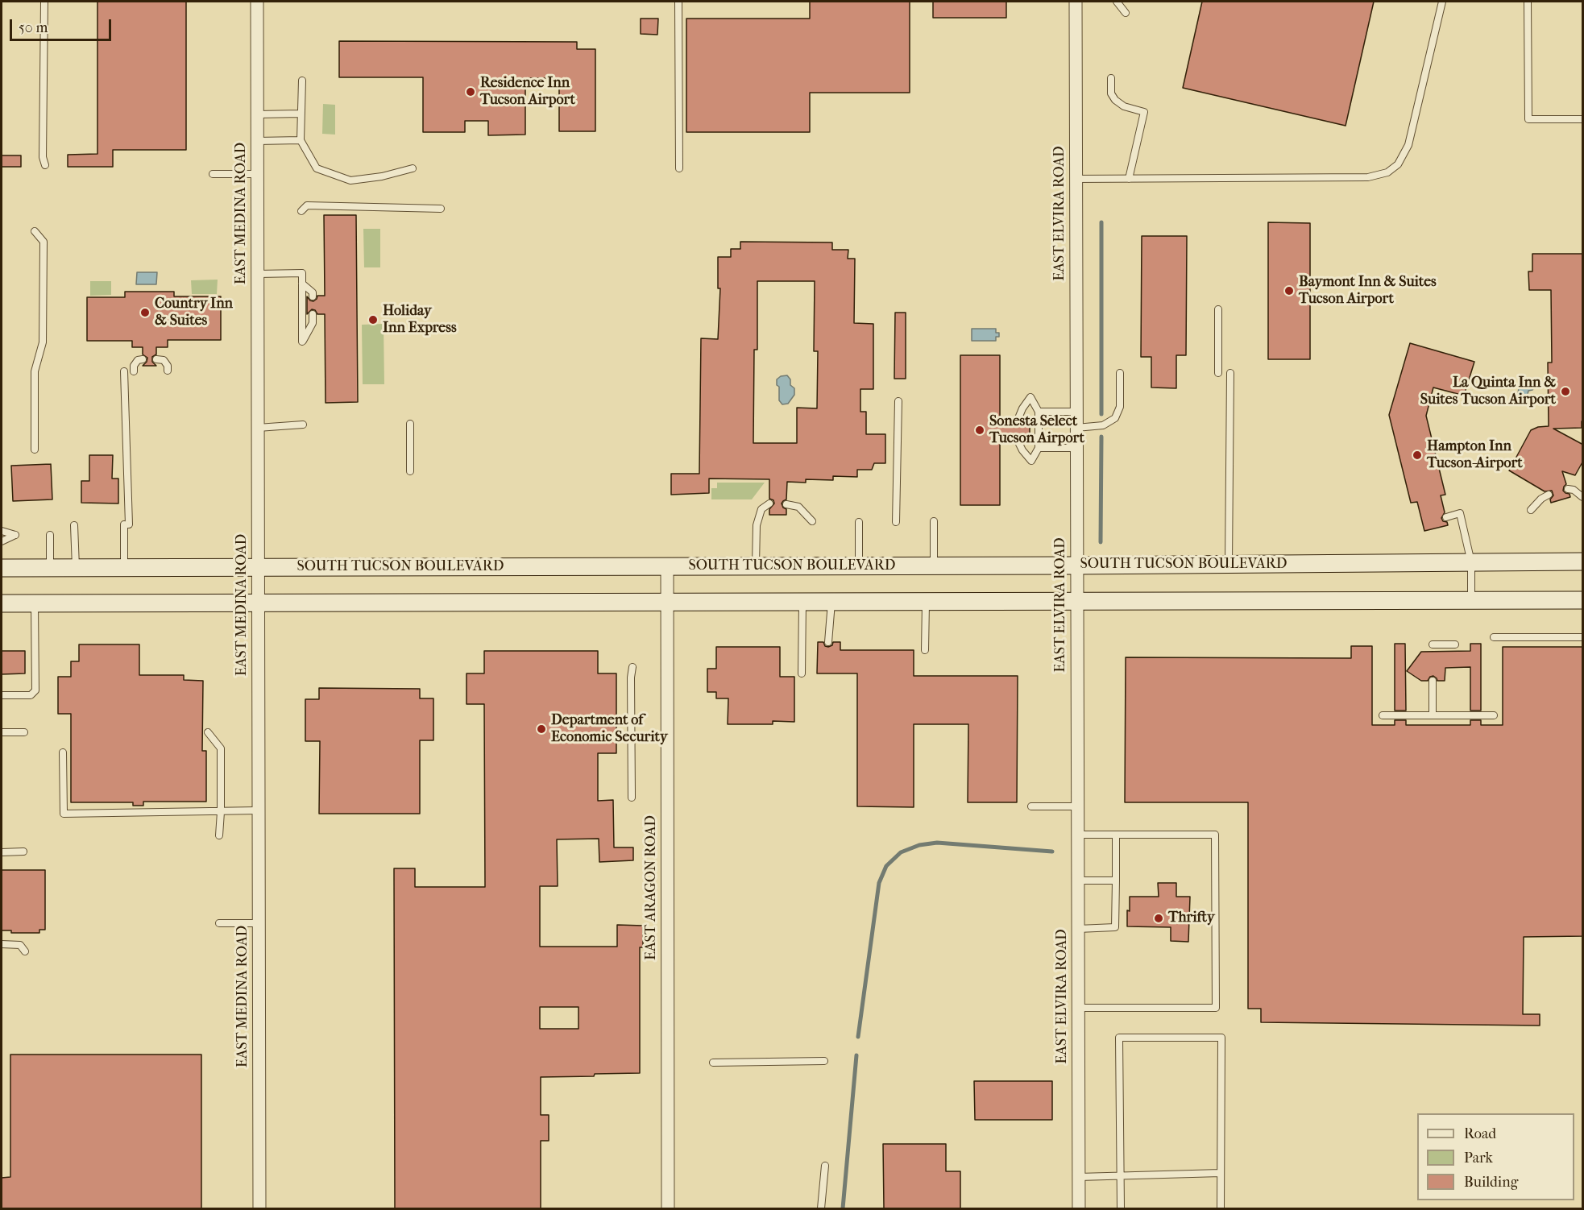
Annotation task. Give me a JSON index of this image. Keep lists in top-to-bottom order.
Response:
{
  "streets": {
    "main road": ["SOUTH TUCSON BOULEVARD"],
    "street": ["EAST MEDINA ROAD", "EAST ELVIRA ROAD", "EAST ARAGON ROAD"]
  },
  "crossings": [
    ["EAST MEDINA ROAD", "SOUTH TUCSON BOULEVARD"],
    ["EAST ELVIRA ROAD", "SOUTH TUCSON BOULEVARD"],
    ["SOUTH TUCSON BOULEVARD", "EAST ARAGON ROAD"]
  ],
  "places": [
    "Residence Inn Tucson Airport",
    "Baymont Inn & Suites Tucson Airport",
    "Country Inn & Suites",
    "Holiday Inn Express",
    "La Quinta Inn & Suites Tucson Airport",
    "Sonesta Select Tucson Airport",
    "Hampton Inn Tucson-Airport",
    "Department of Economic Security",
    "Thrifty"
  ],
  "legend": ["Road", "Park", "Building"],
  "scale_bar": "50 m"
}
